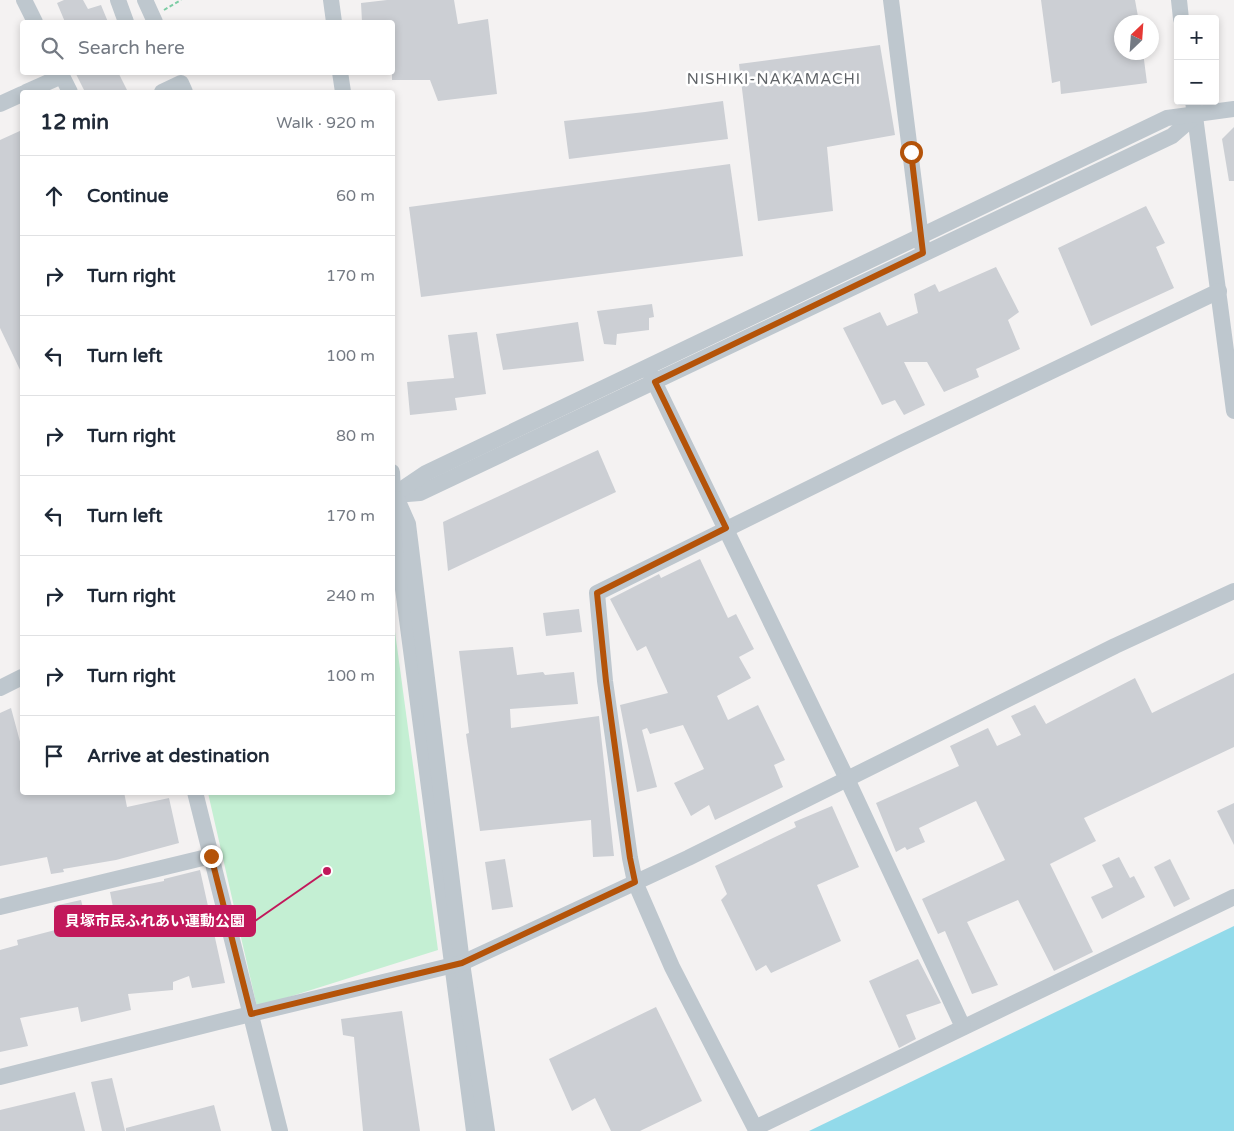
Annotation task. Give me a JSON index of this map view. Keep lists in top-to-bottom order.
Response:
{
  "districts": ["NISHIKI-NAKAMACHI"],
  "places": ["貝塚市民ふれあい運動公園"],
  "north": "top right",
  "page": {
    "map_buttons": ["+", "−"],
    "search": "Search here",
    "heading": ["12 min", "Walk · 920 m"],
    "list": [
      ["Continue", "60 m"],
      ["Turn right", "170 m"],
      ["Turn left", "100 m"],
      ["Turn right", "80 m"],
      ["Turn left", "170 m"],
      ["Turn right", "240 m"],
      ["Turn right", "100 m"],
      "Arrive at destination"
    ]
  }
}
